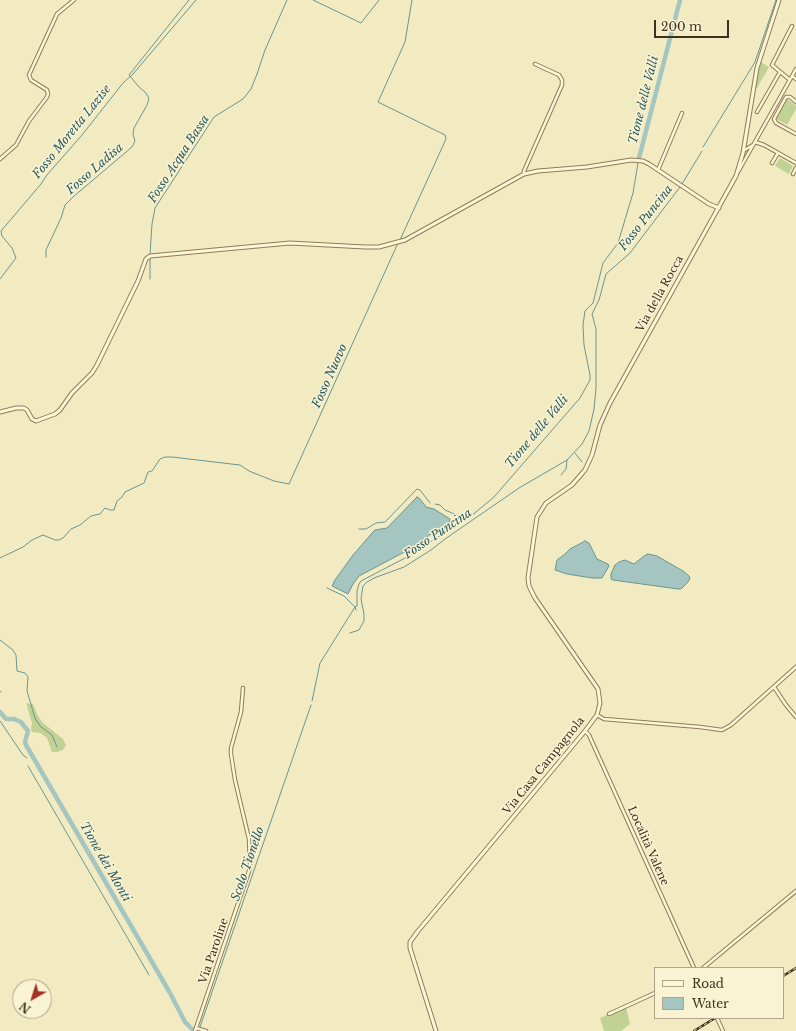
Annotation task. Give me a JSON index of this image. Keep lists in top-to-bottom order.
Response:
{
  "streets": {
    "street": [
      "Via della Rocca",
      "Via Casa Campagnola",
      "Località Valene",
      "Via Paroline"
    ]
  },
  "crossings": [
    ["Via della Rocca", "Via Casa Campagnola"],
    ["Via Casa Campagnola", "Località Valene"]
  ],
  "water": [
    "Tione delle Valli",
    "Fosso Moretta Lazise",
    "Fosso Acqua Bassa",
    "Fosso Ladisa",
    "Fosso Puncina",
    "Fosso Nuovo",
    "Tione dei Monti",
    "Scolo Tionello"
  ],
  "legend": ["Road", "Water"],
  "scale_bar": "200 m",
  "north": "bottom left"
}
